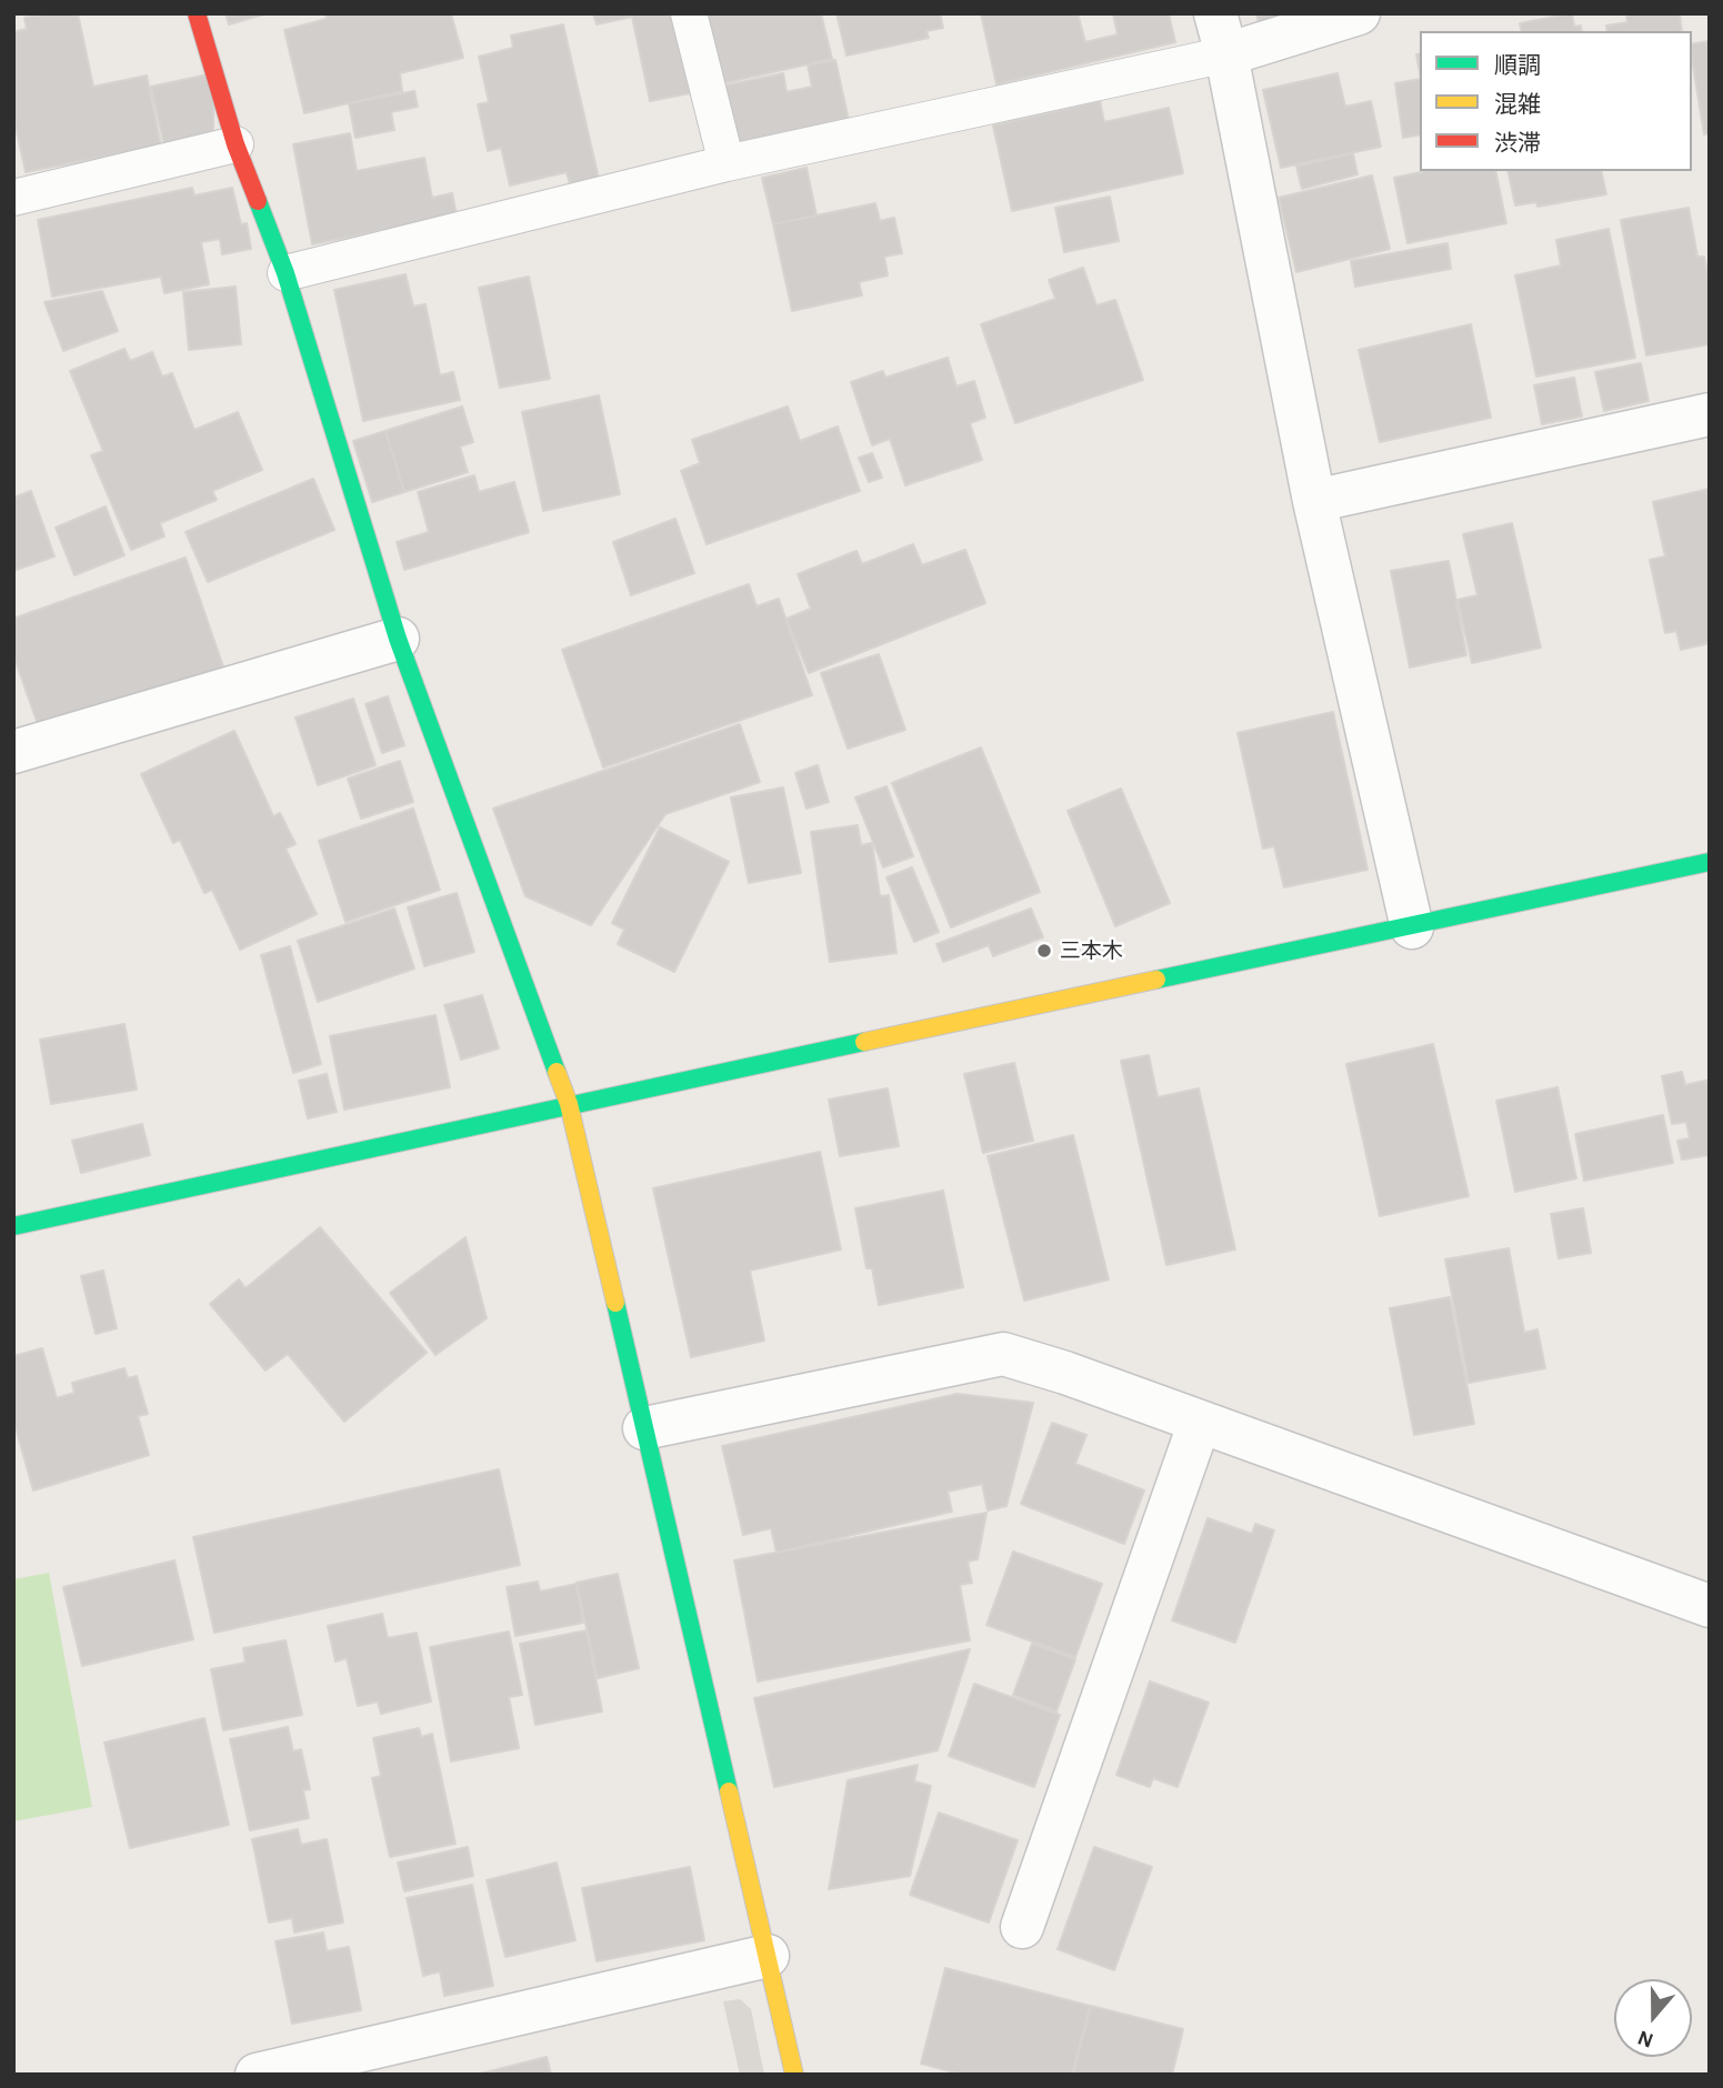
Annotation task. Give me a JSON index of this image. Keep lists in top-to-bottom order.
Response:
{
  "places": ["三本木"],
  "legend": ["順調", "混雑", "渋滞"],
  "north": "bottom"
}
